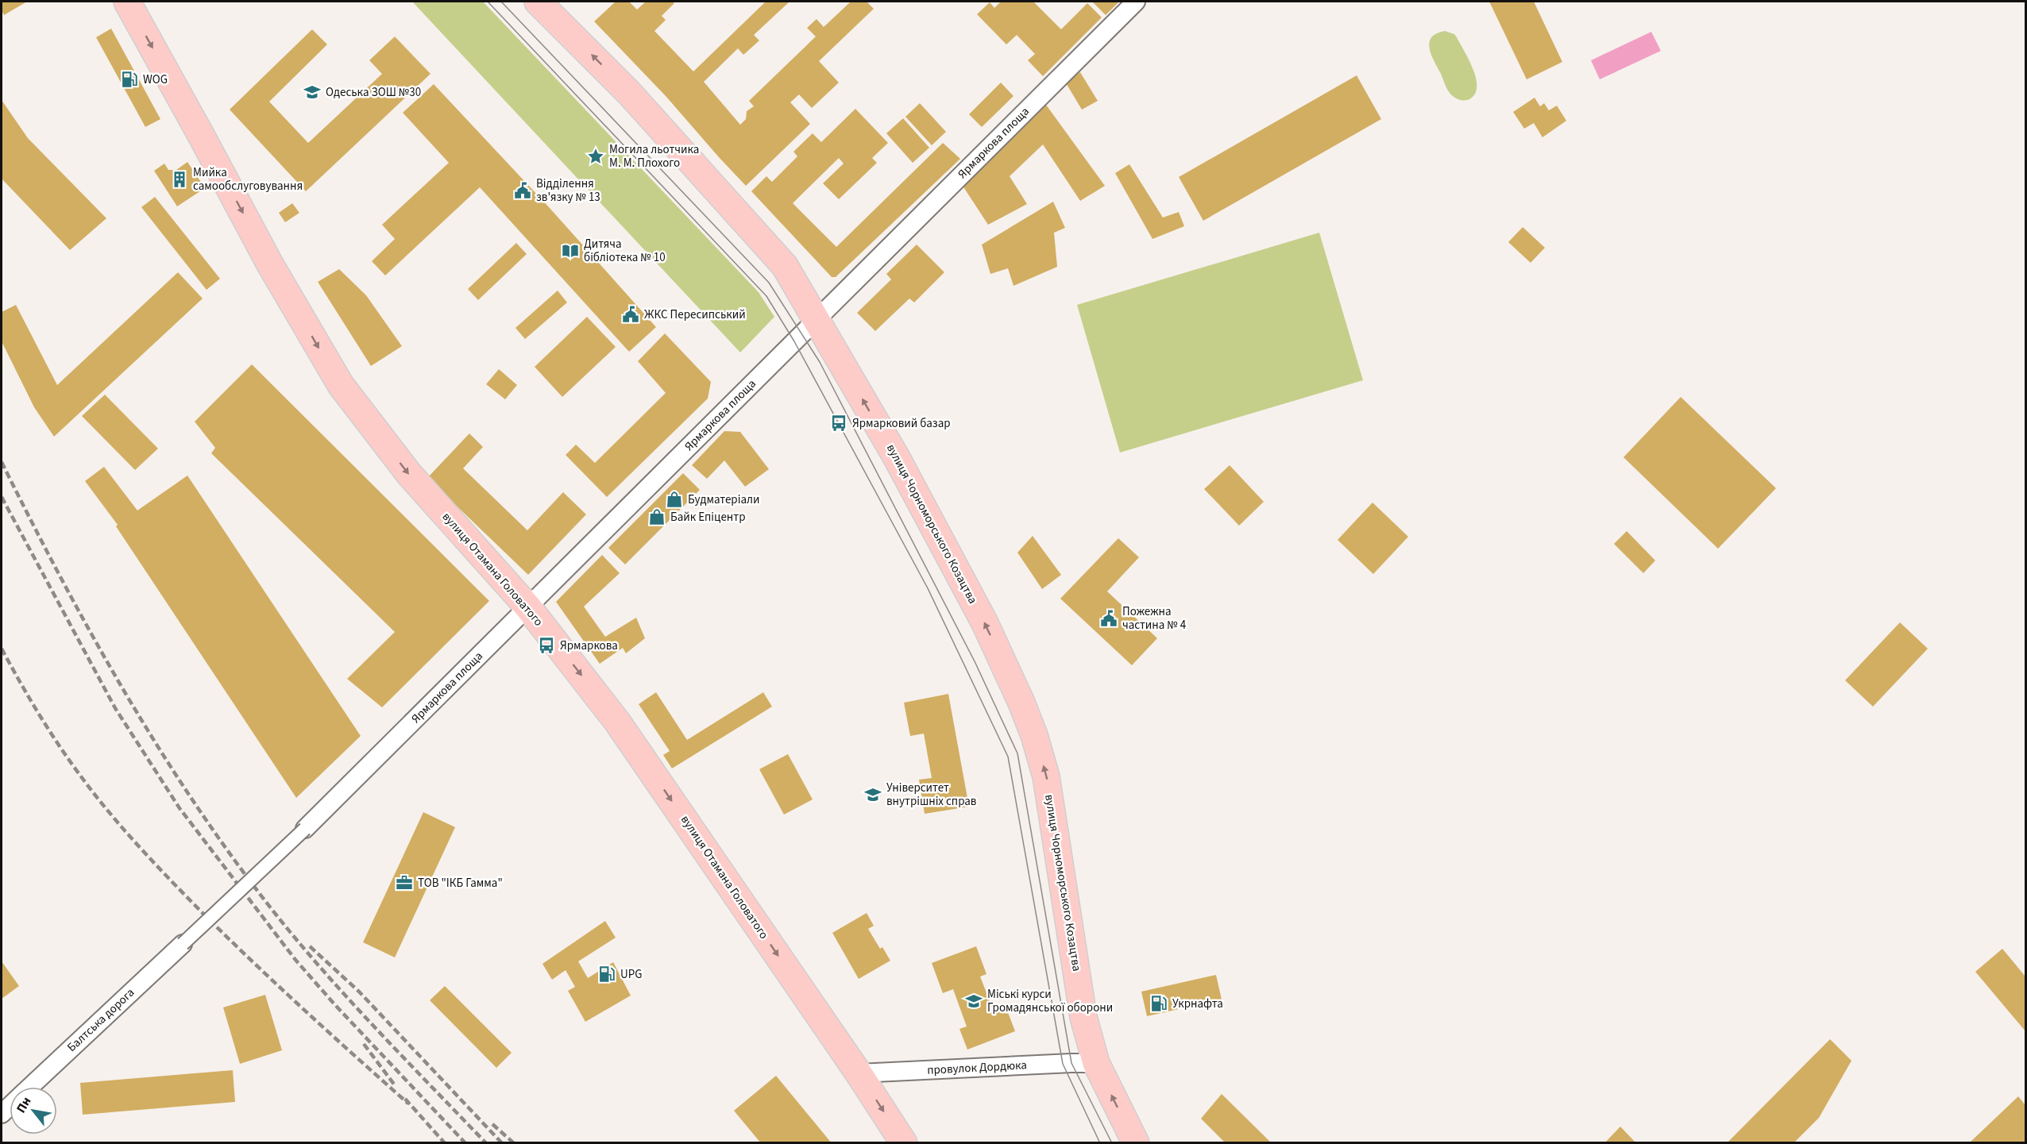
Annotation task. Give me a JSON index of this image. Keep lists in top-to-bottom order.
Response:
{
  "streets": {
    "main road": ["вулиця Чорноморського Козацтва", "вулиця Отамана Головатого"],
    "street": ["Ярмаркова площа", "Балтська дорога", "провулок Дордюка"]
  },
  "crossings": [
    ["Ярмаркова площа", "вулиця Чорноморського Козацтва"],
    ["Ярмаркова площа", "вулиця Отамана Головатого"],
    ["вулиця Чорноморського Козацтва", "провулок Дордюка"],
    ["вулиця Отамана Головатого", "провулок Дордюка"]
  ],
  "one_way": ["вулиця Чорноморського Козацтва", "вулиця Отамана Головатого"],
  "places": {
    "fuel station": ["WOG", "UPG", "Укрнафта"],
    "school or university": ["Одеська ЗОШ №30", "Університет внутрішніх справ", "Міські курси Громадянської оборони"],
    "place": ["Могила льотчика М. М. Плохого"],
    "building": ["Мийка самообслуговування"],
    "public building": ["Відділення зв'язку № 13", "ЖКС Пересипський", "Пожежна частина № 4"],
    "library": ["Дитяча бібліотека № 10"],
    "bus stop": ["Ярмарковий базар", "Ярмаркова"],
    "shop": ["Будматеріали", "Байк Епіцентр"],
    "office": ["ТОВ \"ІКБ Гамма\""]
  },
  "north": "top left"
}
